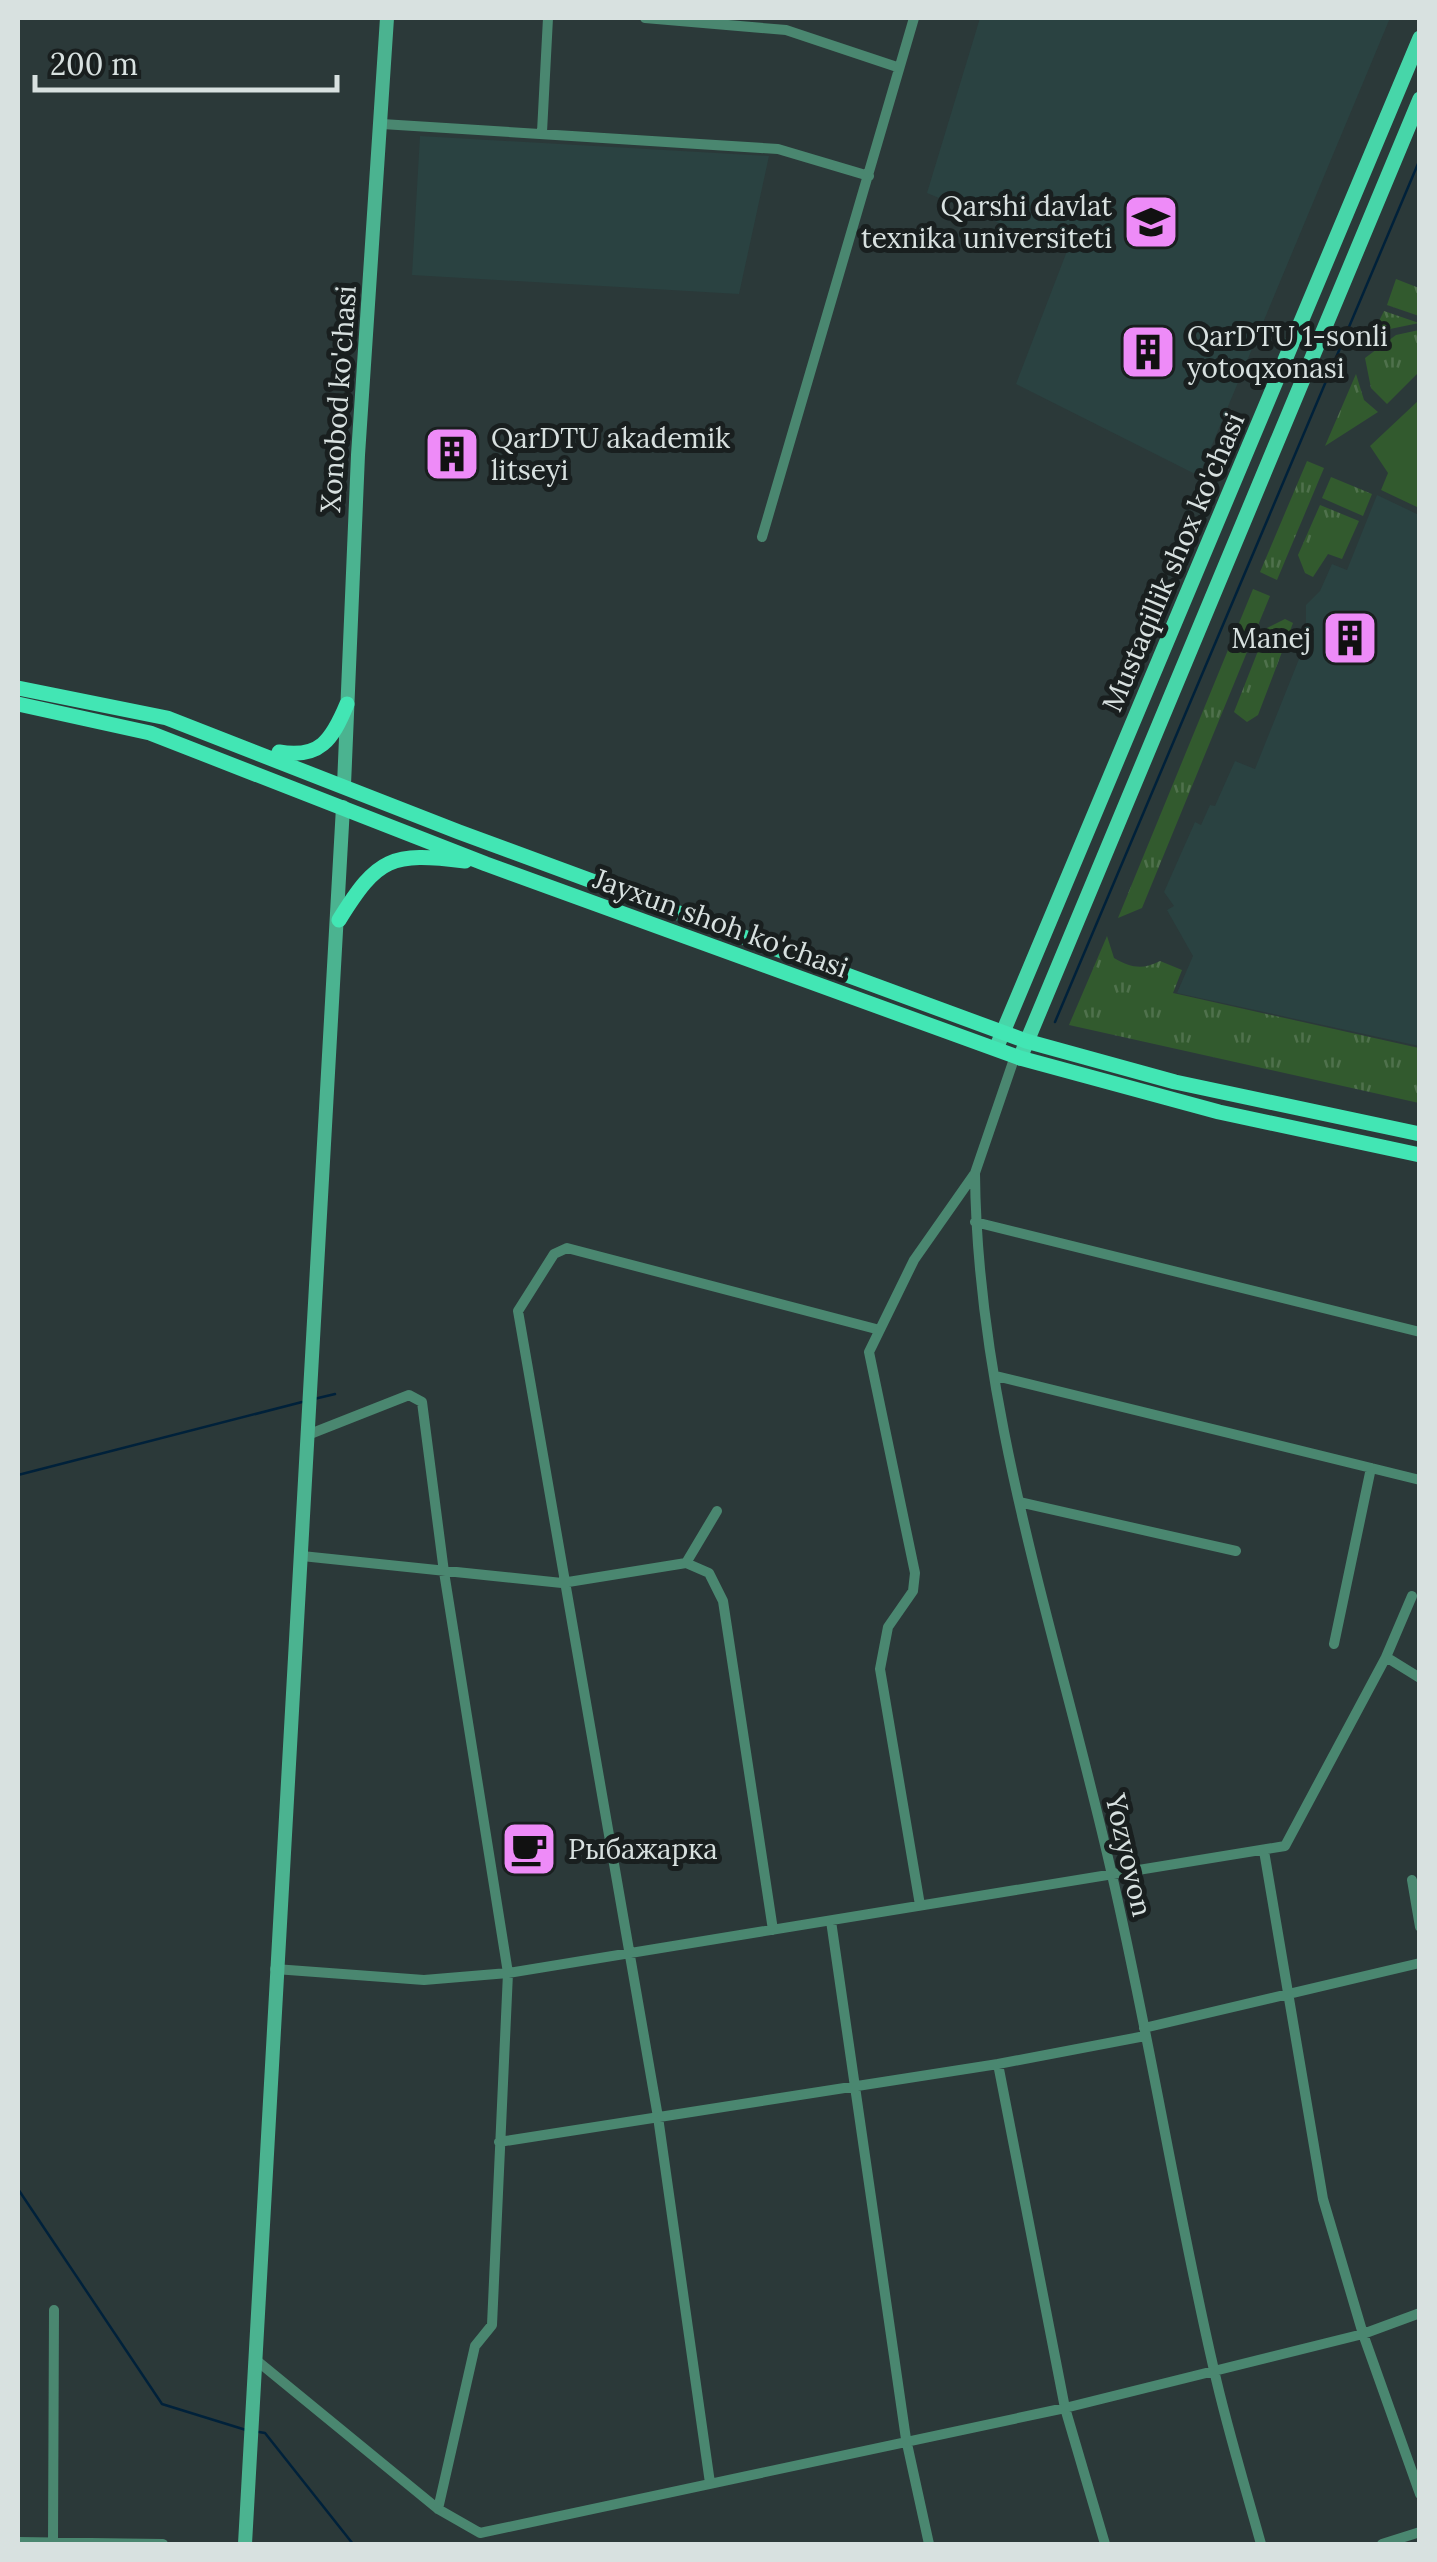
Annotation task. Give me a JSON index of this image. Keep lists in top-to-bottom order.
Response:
{
  "streets": {
    "highway": ["Jayxun shoh ko'chasi"],
    "main road": ["Xonobod ko'chasi", "Mustaqillik shox ko'chasi"],
    "street": ["Yozyovon"]
  },
  "crossings": [
    ["Xonobod ko'chasi", "Jayxun shoh ko'chasi"],
    ["Mustaqillik shox ko'chasi", "Jayxun shoh ko'chasi"]
  ],
  "places": {
    "school or university": ["Qarshi davlat texnika universiteti"],
    "building": ["QarDTU 1-sonli yotoqxonasi", "QarDTU akademik litseyi", "Manej"],
    "cafe": ["Рыбажарка"]
  },
  "scale_bar": "200 m"
}
